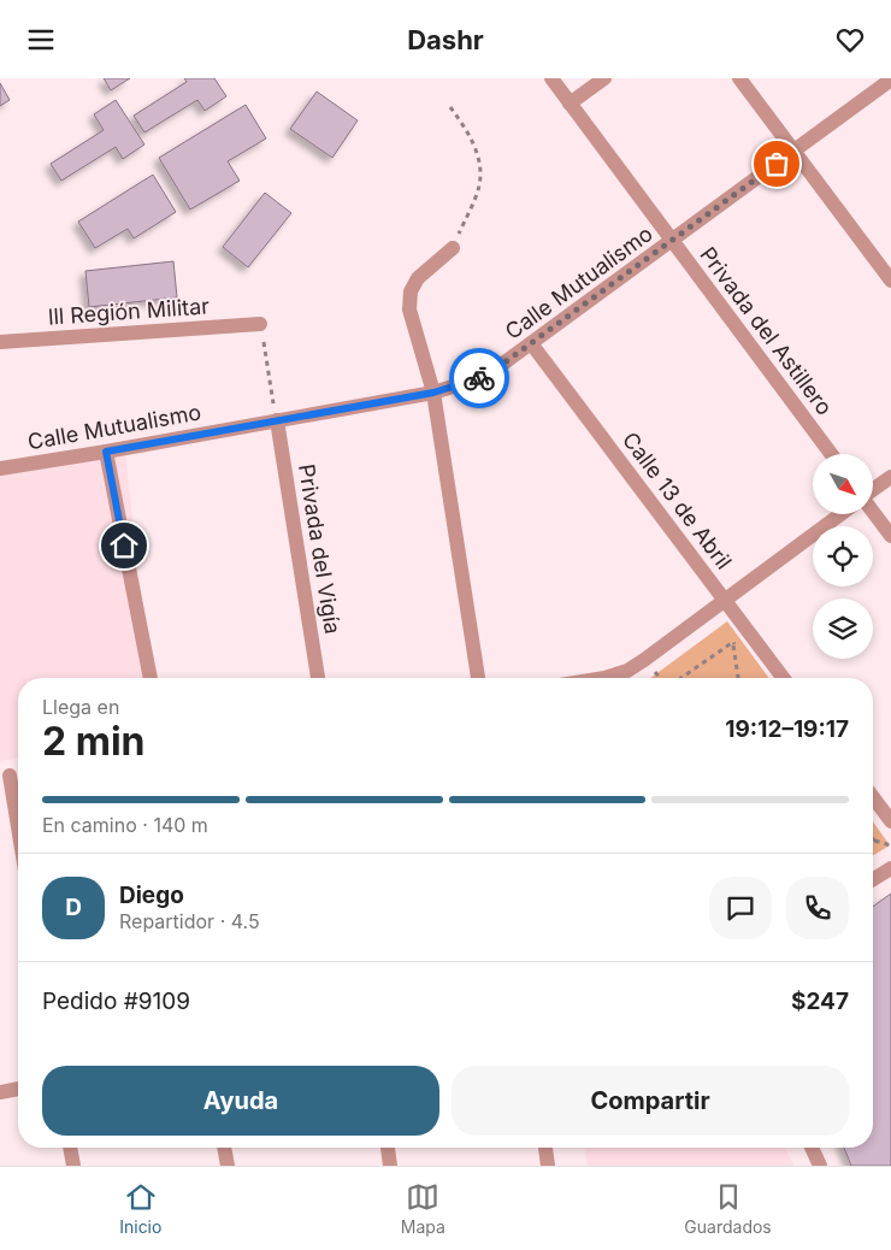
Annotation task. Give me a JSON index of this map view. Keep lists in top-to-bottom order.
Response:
{
  "streets": {
    "street": [
      "Calle Mutualismo",
      "lll Región Militar",
      "Privada del Astillero",
      "Calle 13 de Abril",
      "Privada del Vigía"
    ]
  },
  "crossings": [
    ["Calle Mutualismo", "Privada del Astillero"],
    ["Calle Mutualismo", "Calle 13 de Abril"],
    ["Calle Mutualismo", "Privada del Vigía"]
  ],
  "north": "bottom right",
  "page": {
    "header": "Dashr",
    "heading": ["2 min", "Llega en", "19:12–19:17"],
    "panel": [
      "Diego",
      "Repartidor · 4.5",
      "Pedido #9109",
      "$247"
    ],
    "bar": "En camino · 140 m",
    "round": "D",
    "buttons": ["Ayuda", "Compartir"],
    "tabs": ["Inicio", "Mapa", "Guardados"]
  }
}
